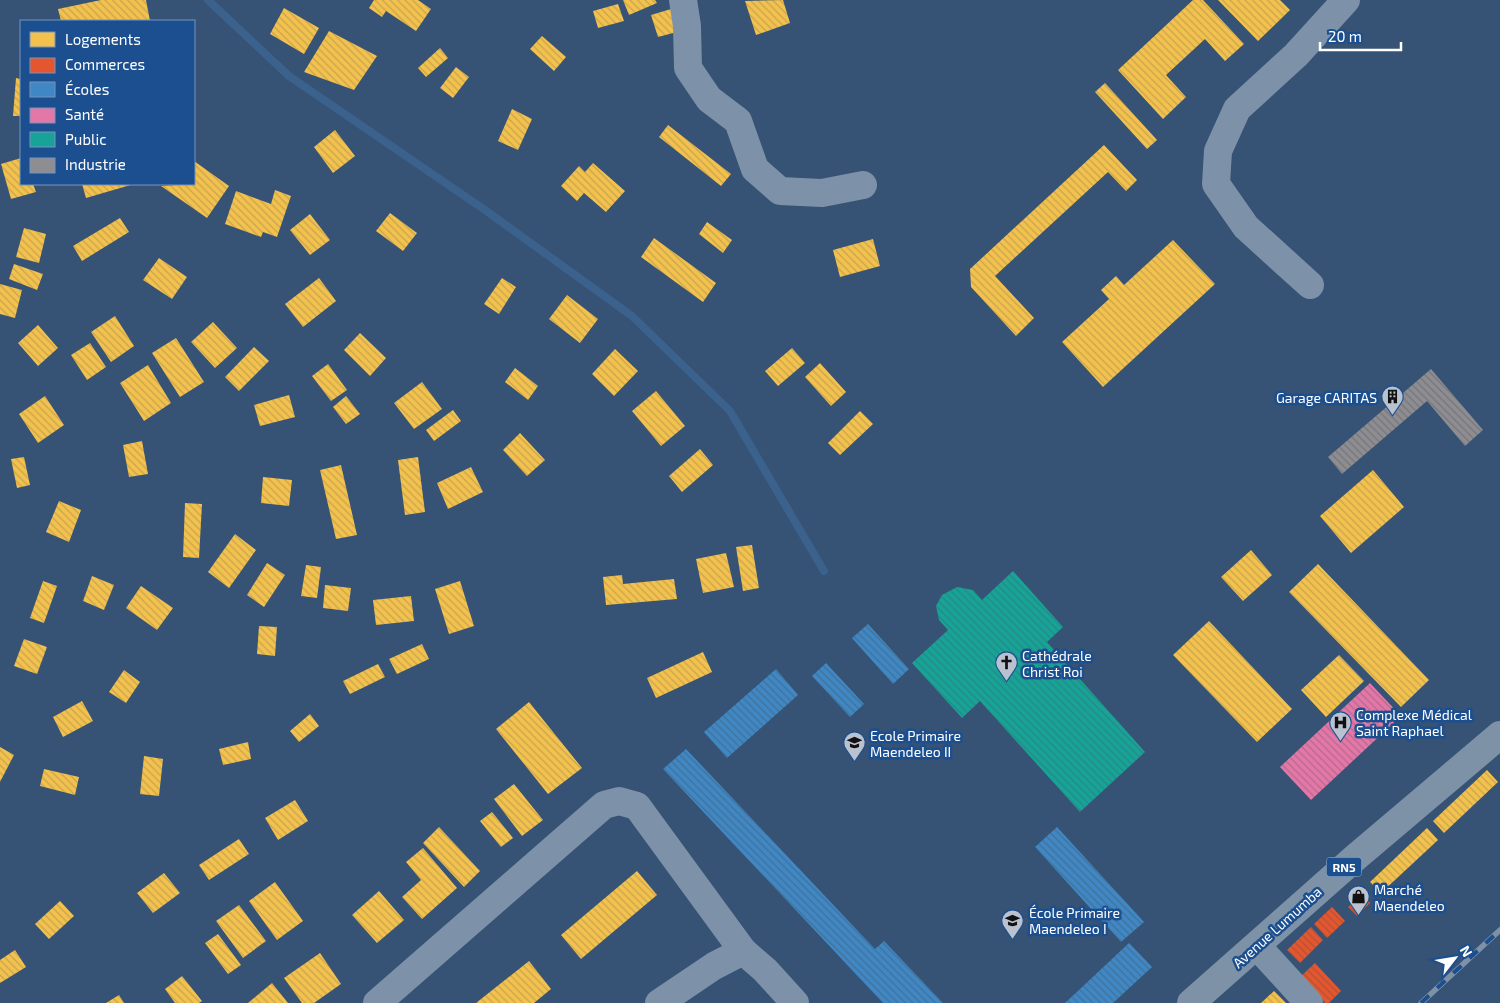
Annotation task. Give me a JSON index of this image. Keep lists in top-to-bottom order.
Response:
{
  "streets": {
    "highway": ["RN5", "Avenue Lumumba"]
  },
  "places": {
    "building": ["Garage CARITAS"],
    "church": ["Cathédrale Christ Roi"],
    "hospital": ["Complexe Médical Saint Raphael"],
    "school or university": ["Ecole Primaire Maendeleo II", "École Primaire Maendeleo I"],
    "shop": ["Marché Maendeleo"]
  },
  "legend": [
    "Logements",
    "Commerces",
    "Écoles",
    "Santé",
    "Public",
    "Industrie"
  ],
  "scale_bar": "20 m",
  "north": "top right"
}
